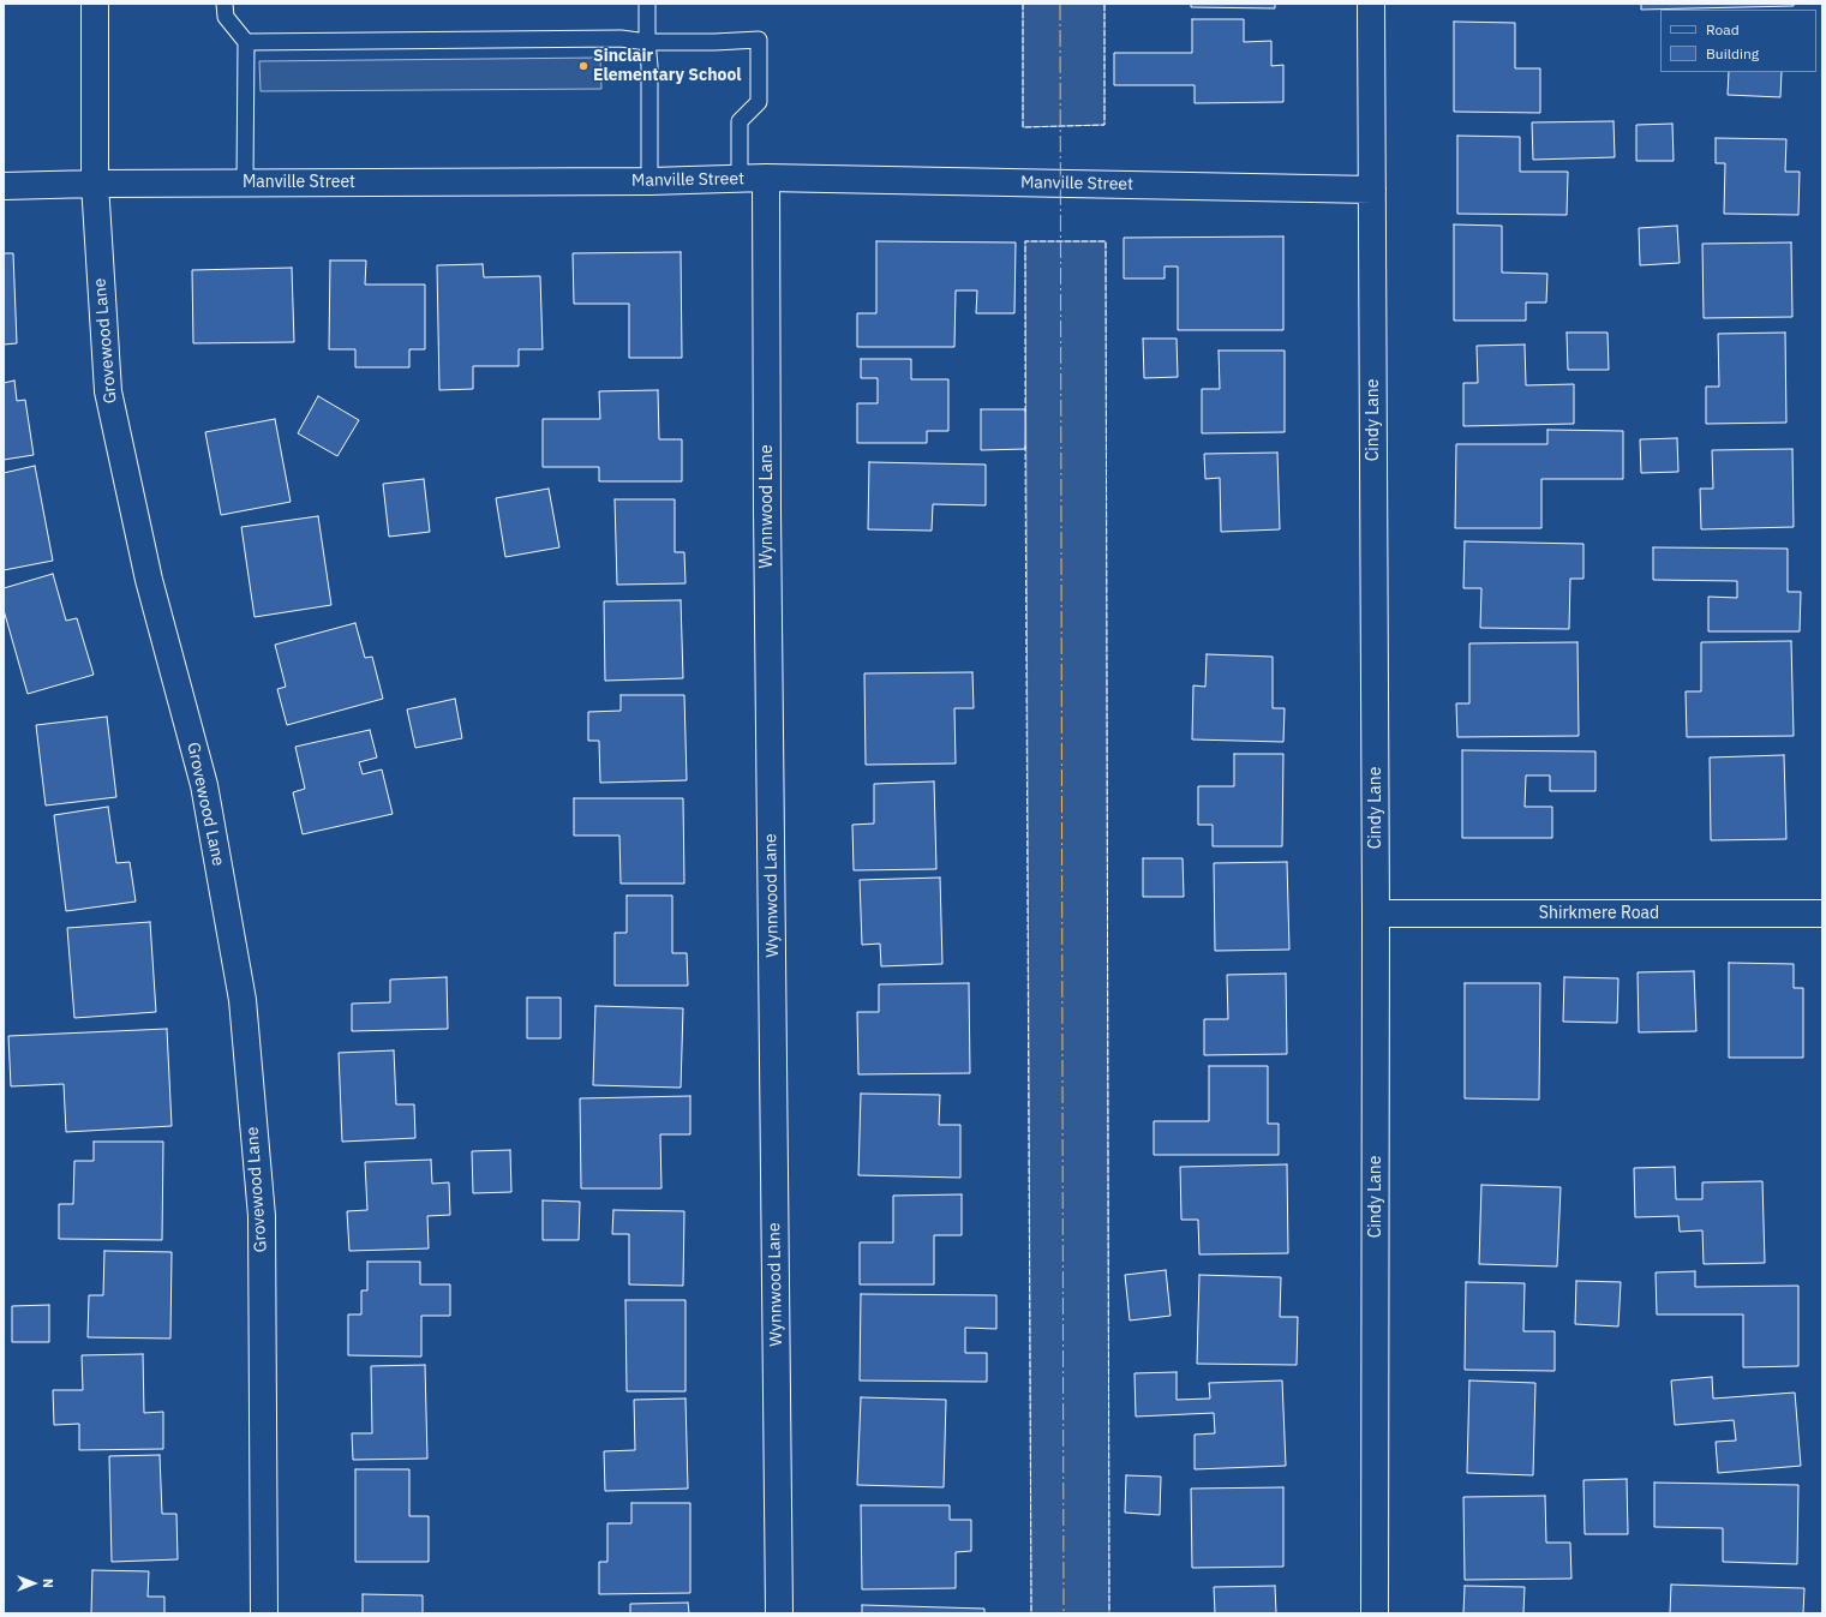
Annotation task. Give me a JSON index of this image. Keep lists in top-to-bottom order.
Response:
{
  "streets": {
    "street": [
      "Manville Street",
      "Grovewood Lane",
      "Cindy Lane",
      "Wynnwood Lane",
      "Shirkmere Road"
    ]
  },
  "crossings": [
    ["Manville Street", "Grovewood Lane"],
    ["Manville Street", "Cindy Lane"],
    ["Manville Street", "Wynnwood Lane"],
    ["Cindy Lane", "Shirkmere Road"]
  ],
  "places": ["Sinclair Elementary School"],
  "legend": ["Road", "Building"],
  "north": "right"
}
